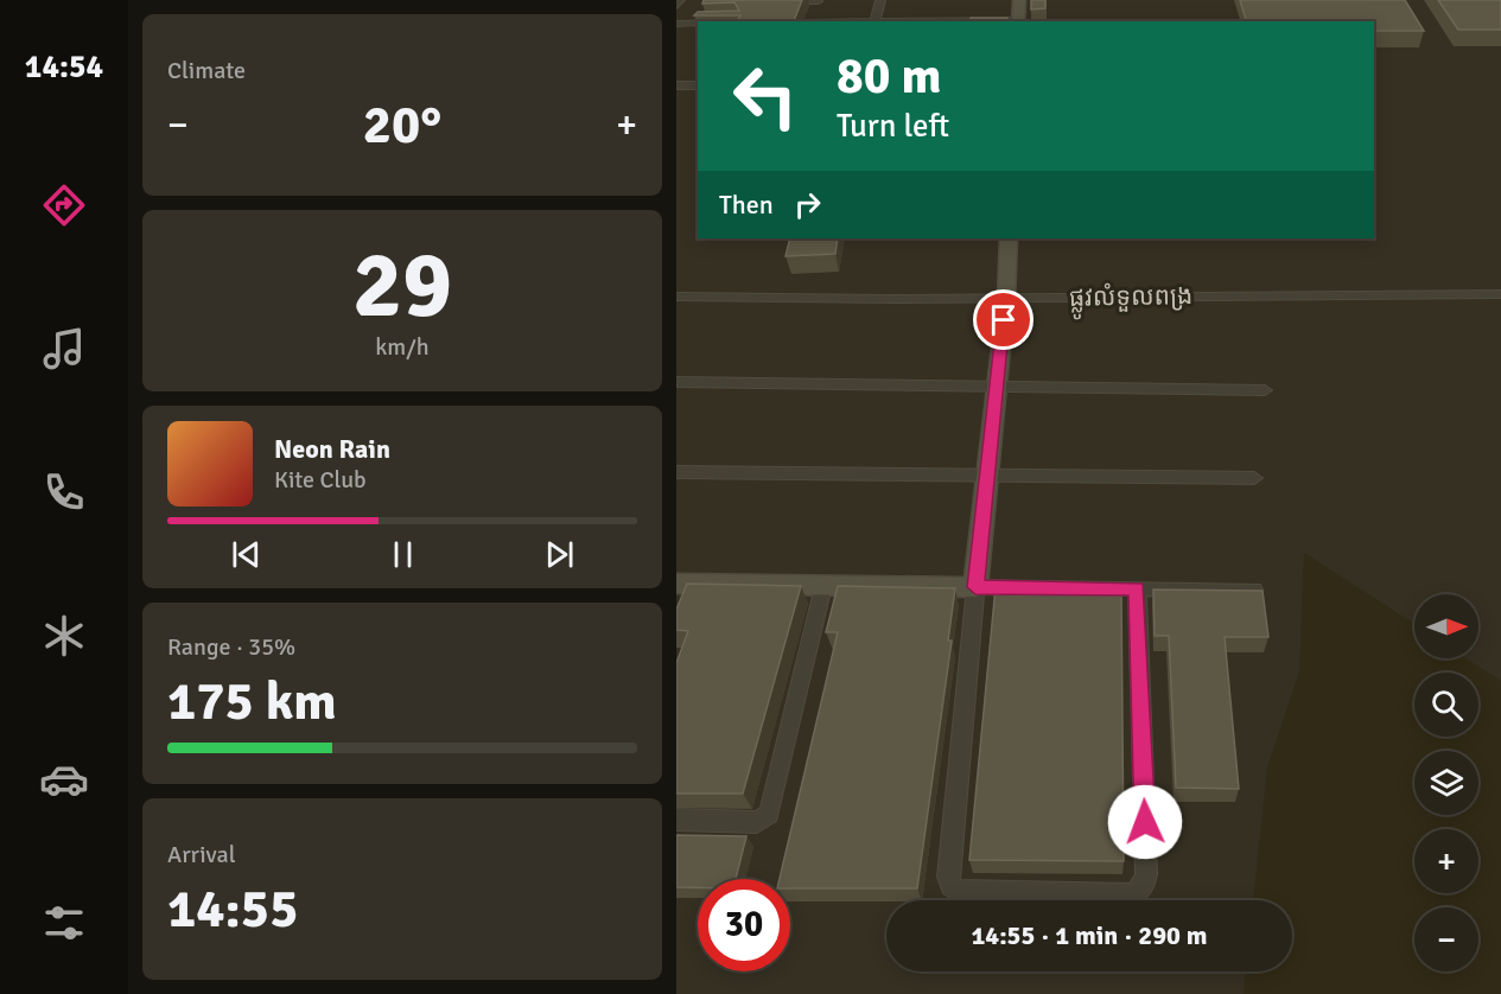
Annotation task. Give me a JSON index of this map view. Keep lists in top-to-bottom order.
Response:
{
  "streets": {
    "street": ["ផ្លូវលំទួលពង្រ"]
  },
  "north": "right",
  "page": {
    "tabs": "14:54",
    "tile": [
      "Climate",
      ["29", "km/h"],
      ["Range · 35%", "175 km"],
      ["Arrival", "14:55"]
    ],
    "turn": ["80 m", "Turn left"],
    "heat": ["−", "20°", "+"],
    "then": "Then",
    "song": ["Neon Rain", "Kite Club"],
    "map_buttons": ["+", "−"],
    "limit": "30",
    "trip": "14:55 · 1 min · 290 m"
  }
}
